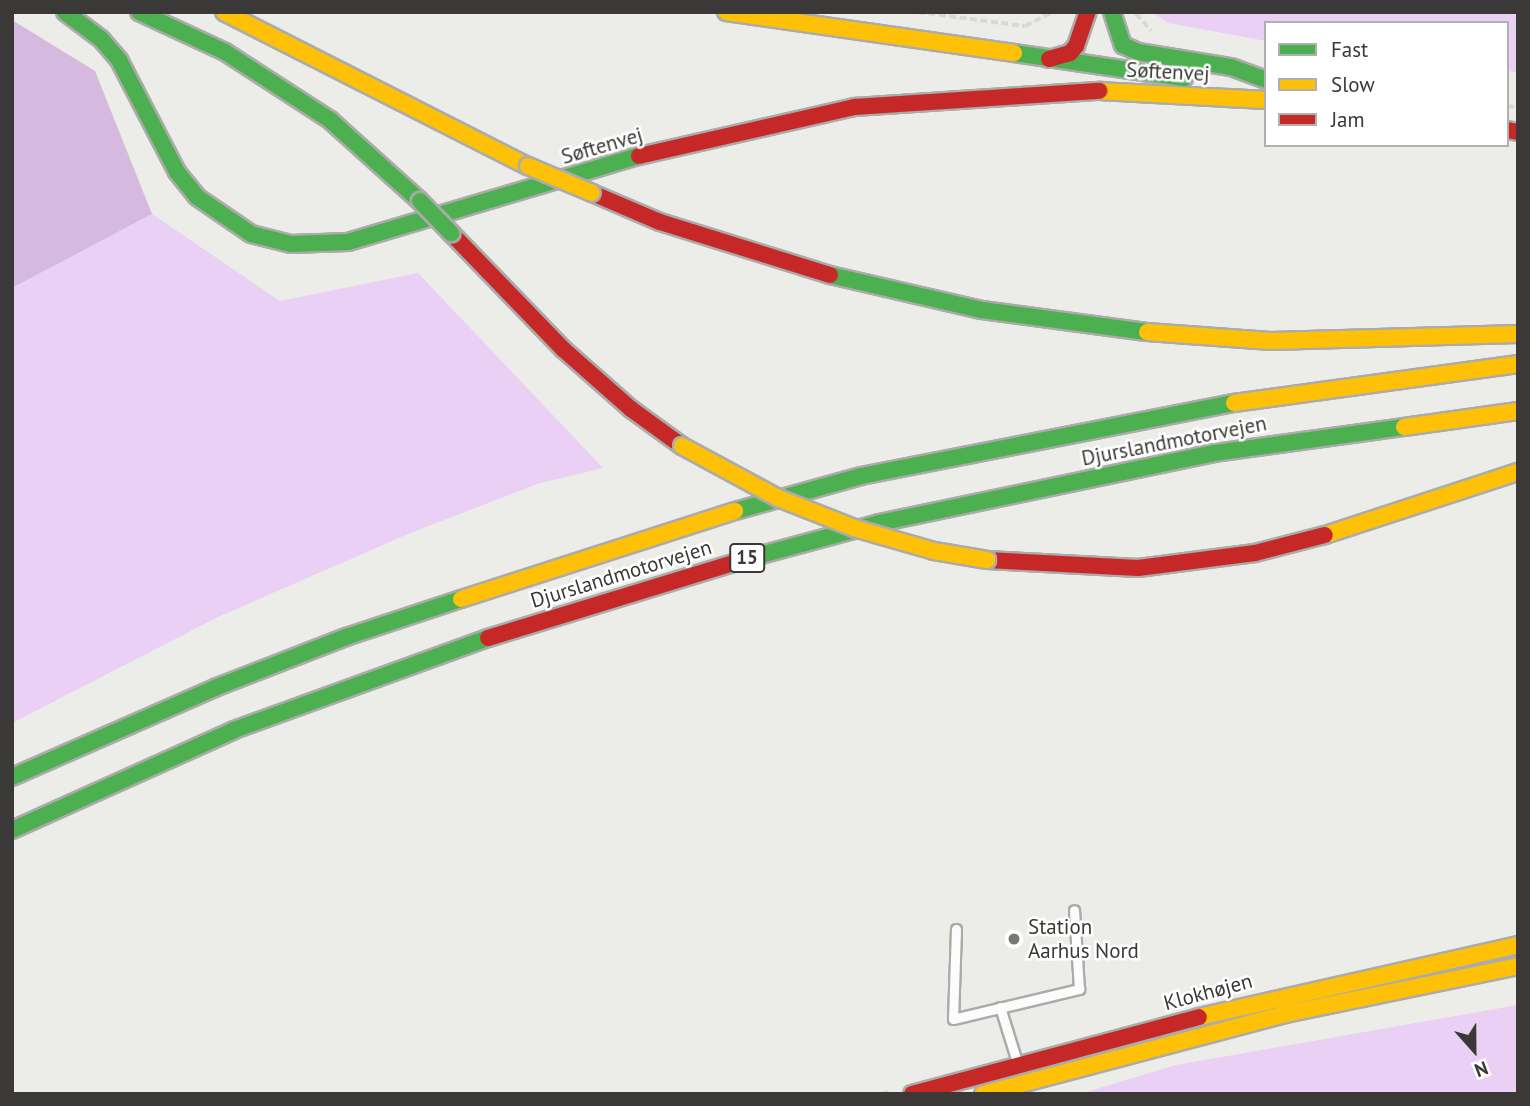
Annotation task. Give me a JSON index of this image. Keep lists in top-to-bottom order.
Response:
{
  "streets": {
    "main road": [
      "Søftenvej",
      "Djurslandmotorvejen",
      "15",
      "Klokhøjen"
    ]
  },
  "places": ["Station Aarhus Nord"],
  "legend": ["Fast", "Slow", "Jam"],
  "north": "bottom"
}
